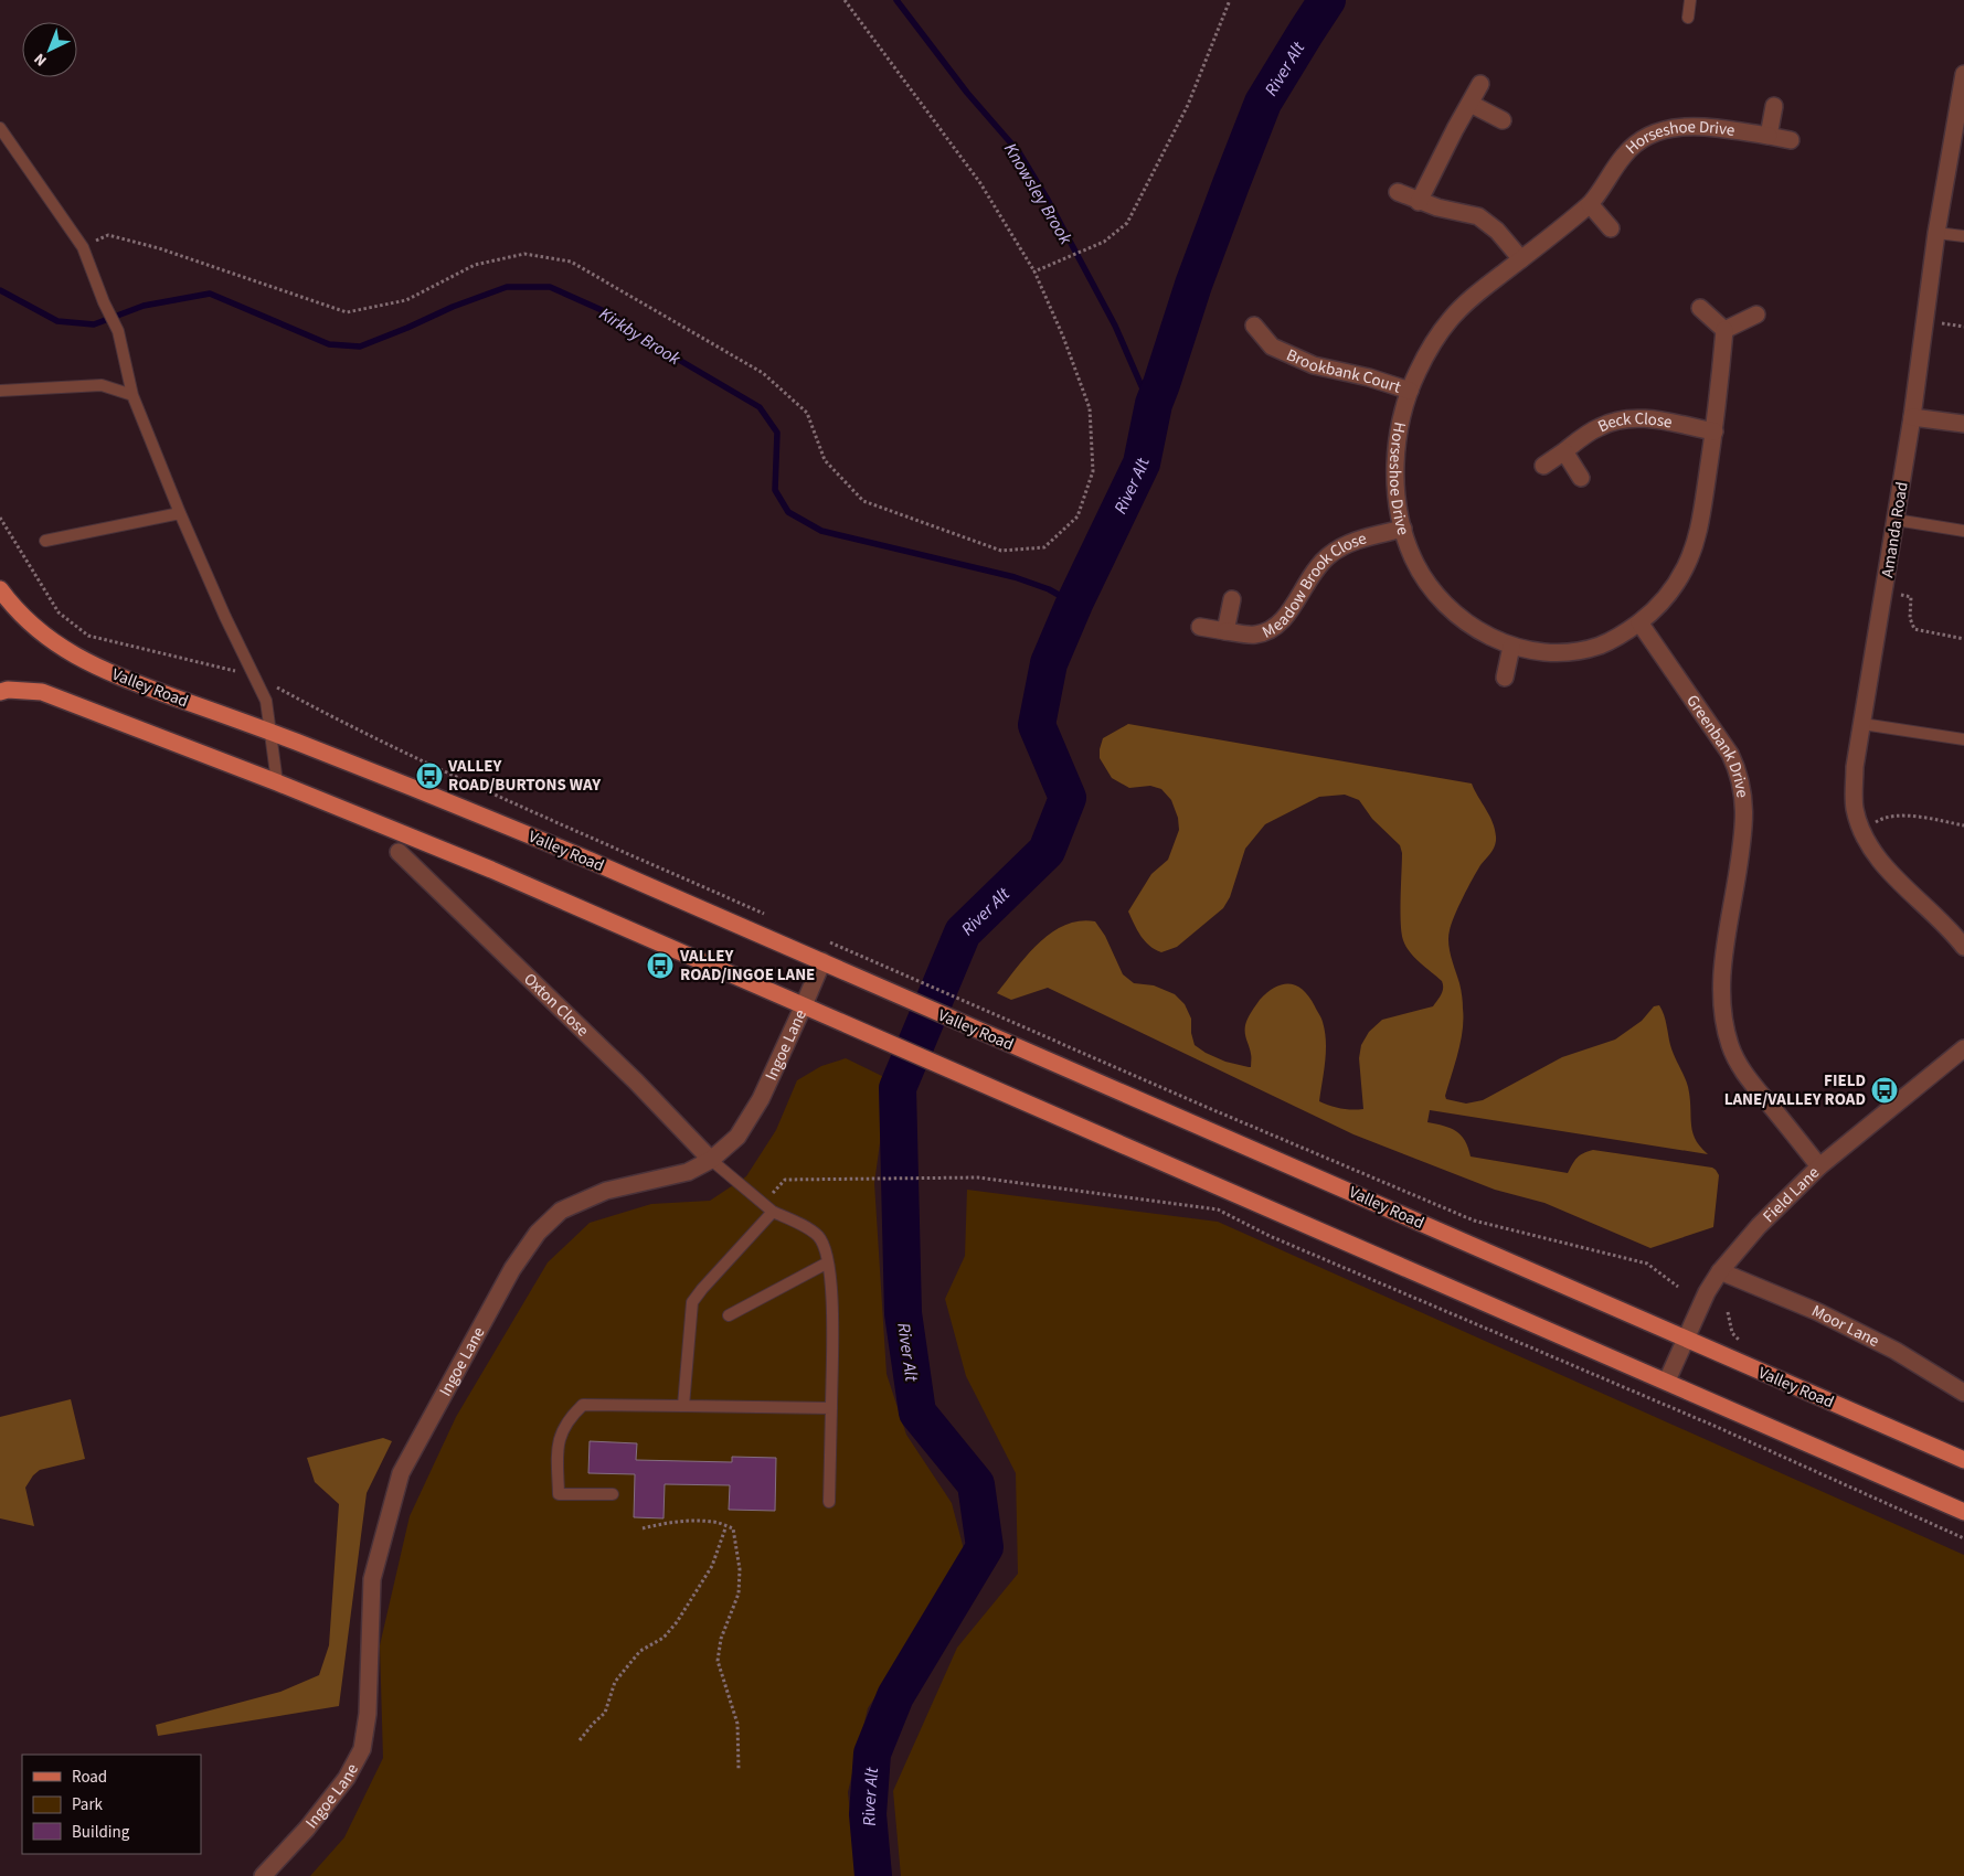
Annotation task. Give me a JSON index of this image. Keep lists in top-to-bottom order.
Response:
{
  "streets": {
    "main road": ["Valley Road"],
    "street": [
      "Horseshoe Drive",
      "Brookbank Court",
      "Beck Close",
      "Amanda Road",
      "Meadow Brook Close",
      "Greenbank Drive",
      "Oxton Close",
      "Ingoe Lane",
      "Field Lane",
      "Moor Lane"
    ]
  },
  "crossings": [
    ["Horseshoe Drive", "Brookbank Court"],
    ["Horseshoe Drive", "Meadow Brook Close"],
    ["Horseshoe Drive", "Greenbank Drive"],
    ["Valley Road", "Ingoe Lane"],
    ["Valley Road", "Field Lane"],
    ["Greenbank Drive", "Field Lane"],
    ["Oxton Close", "Ingoe Lane"],
    ["Field Lane", "Moor Lane"]
  ],
  "water": ["River Alt", "Knowsley Brook", "Kirkby Brook"],
  "places": {
    "bus stop": ["VALLEY ROAD/BURTONS WAY", "VALLEY ROAD/INGOE LANE", "FIELD LANE/VALLEY ROAD"]
  },
  "legend": ["Road", "Park", "Building"],
  "north": "bottom left"
}
